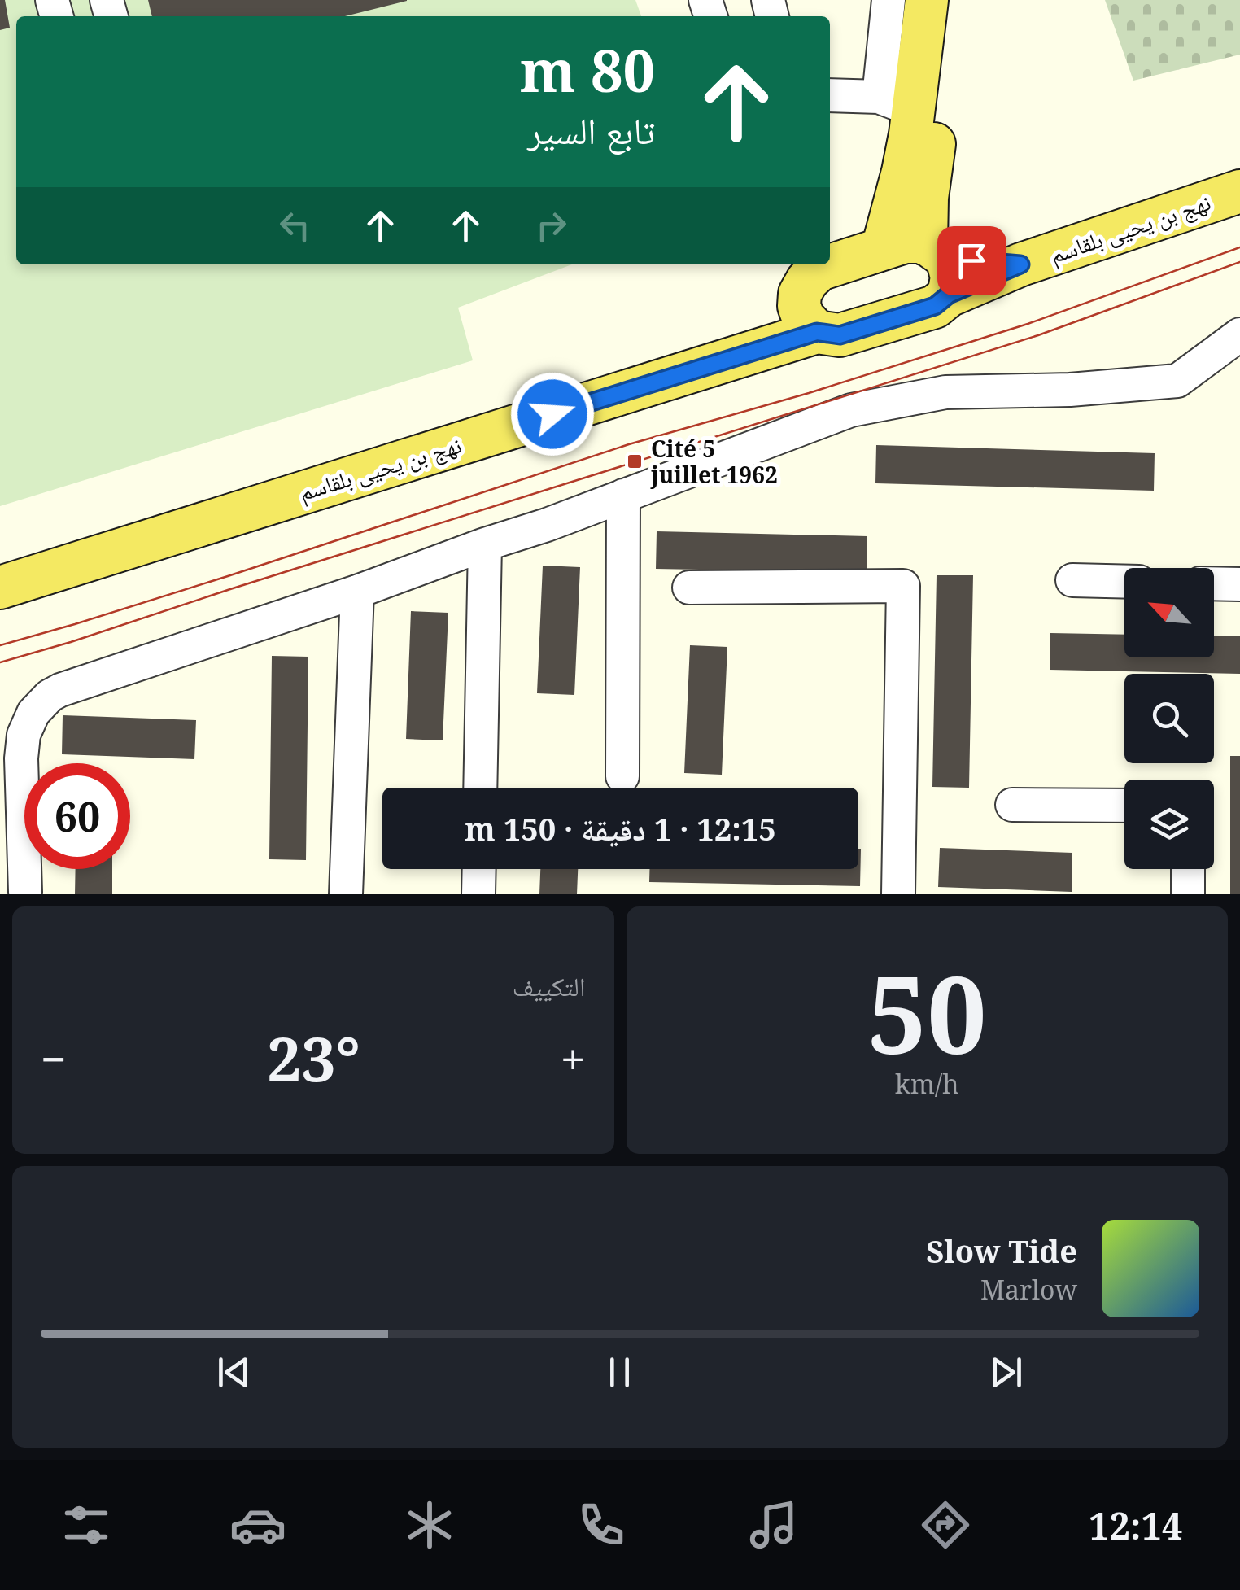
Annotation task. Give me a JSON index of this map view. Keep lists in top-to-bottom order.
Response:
{
  "streets": {
    "main road": ["نهج بن يحيى بلقاسم"]
  },
  "places": {
    "transit": ["Cité 5 juillet 1962"]
  },
  "north": "top left",
  "page": {
    "turn": ["80 m", "تابع السير"],
    "limit": "60",
    "trip": "12:15 · 1 دقيقة · 150 m",
    "tile": [
      ["50", "km/h"],
      "التكييف"
    ],
    "heat": ["−", "23°", "+"],
    "song": ["Slow Tide", "Marlow"],
    "tabs": "12:14"
  }
}
